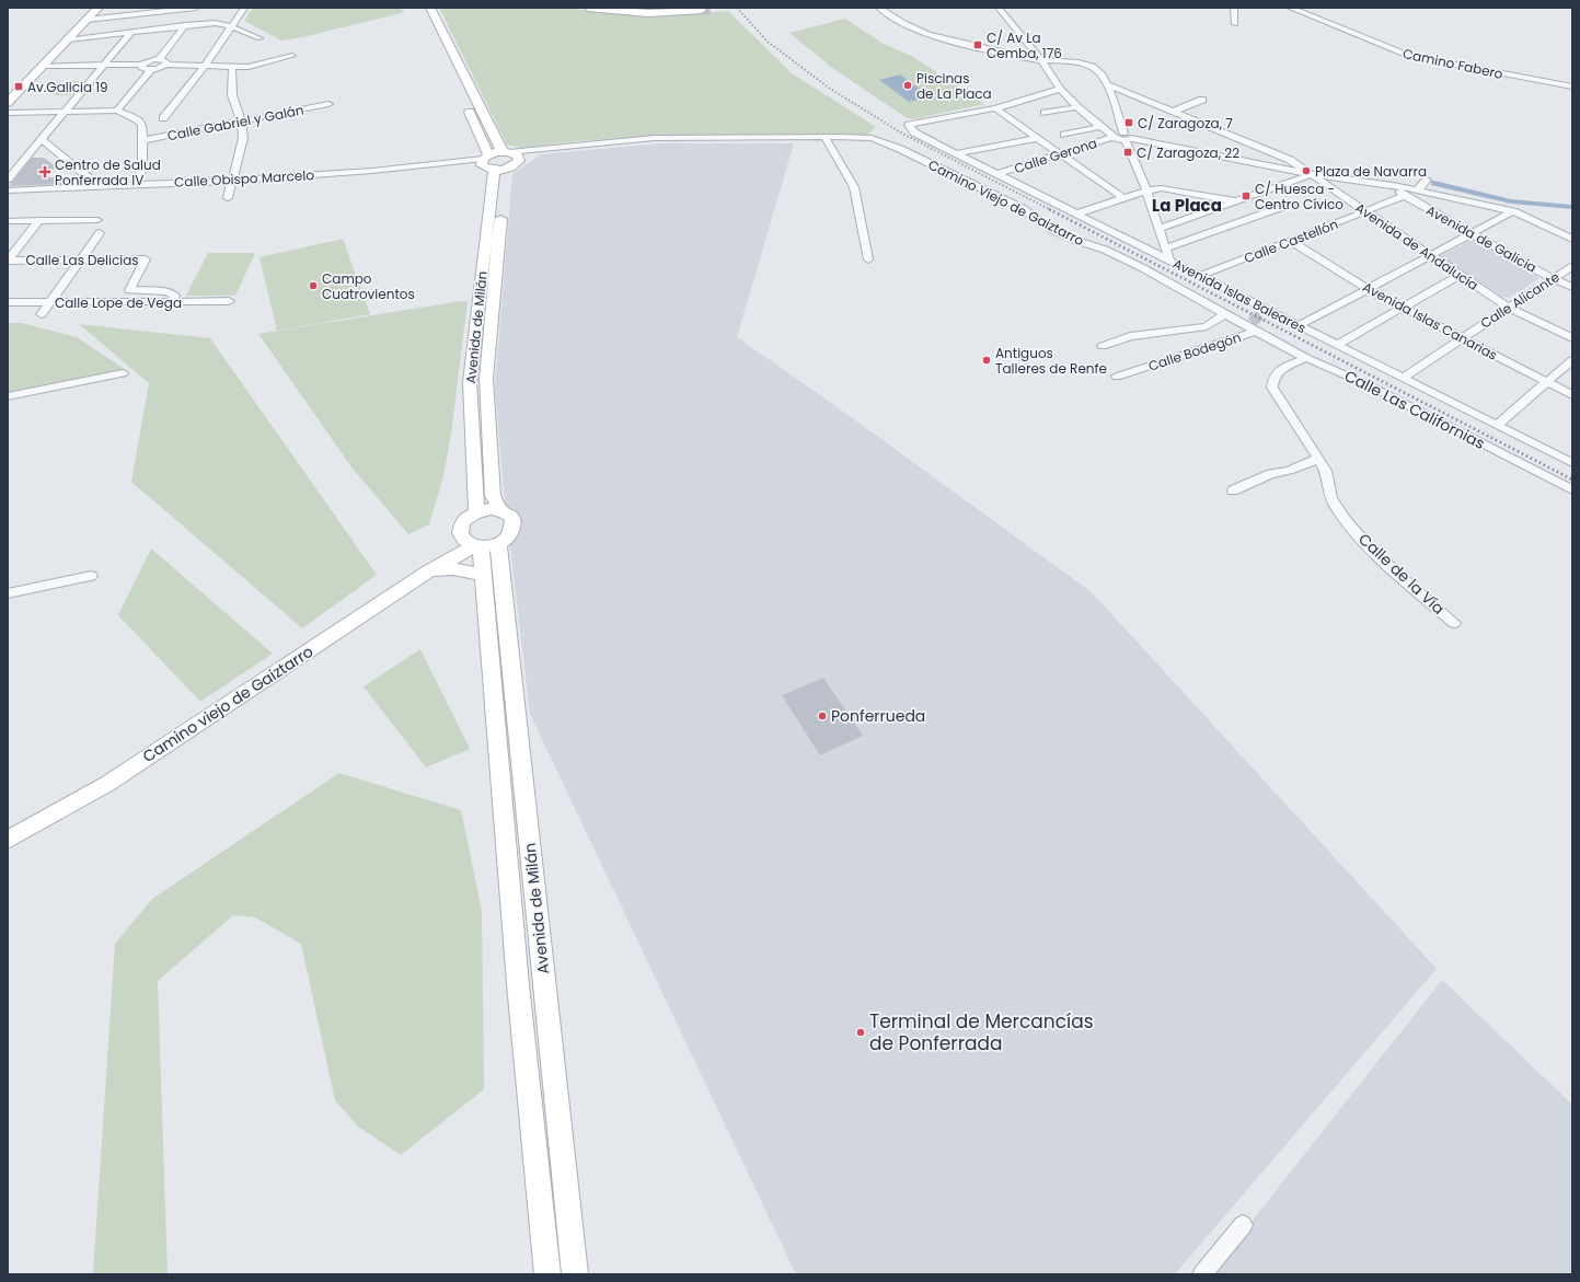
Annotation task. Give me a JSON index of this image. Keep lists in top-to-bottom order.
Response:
{
  "streets": {
    "street": [
      "Camino Fabero",
      "Calle Gabriel y Galán",
      "Calle Gerona",
      "Calle Obispo Marcelo",
      "Camino Viejo de Gaiztarro",
      "Avenida de Galicia",
      "Calle Castellón",
      "Avenida de Andalucía",
      "Calle Las Delicias",
      "Avenida Islas Baleares",
      "Calle Alicante",
      "Calle Lope de Vega",
      "Avenida Islas Canarias",
      "Avenida de Milán",
      "Calle Bodegón",
      "Calle Las Californias",
      "Calle de la Vía",
      "Camino viejo de Gaiztarro"
    ]
  },
  "crossings": [
    ["Calle Gerona", "Avenida de Andalucía"],
    ["Calle Gerona", "Avenida Islas Baleares"],
    ["Calle Obispo Marcelo", "Avenida de Milán"],
    ["Camino Viejo de Gaiztarro", "Calle Bodegón"],
    ["Camino Viejo de Gaiztarro", "Calle Las Californias"],
    ["Avenida de Galicia", "Calle Castellón"],
    ["Avenida de Galicia", "Calle Alicante"],
    ["Calle Castellón", "Avenida de Andalucía"],
    ["Calle Castellón", "Avenida Islas Baleares"],
    ["Calle Castellón", "Avenida Islas Canarias"],
    ["Avenida de Andalucía", "Calle Alicante"],
    ["Calle Las Delicias", "Calle Lope de Vega"],
    ["Avenida Islas Baleares", "Calle Alicante"],
    ["Calle Alicante", "Avenida Islas Canarias"],
    ["Avenida de Milán", "Camino viejo de Gaiztarro"],
    ["Calle Bodegón", "Calle Las Californias"],
    ["Calle Las Californias", "Calle de la Vía"]
  ],
  "districts": ["La Placa"],
  "places": {
    "transit": [
      "C/ Av La Cemba, 176",
      "Av.Galicia 19",
      "C/ Zaragoza, 7",
      "C/ Zaragoza, 22",
      "C/ Huesca - Centro Cívico"
    ],
    "other": [
      "Piscinas de La Placa",
      "Plaza de Navarra",
      "Campo Cuatrovientos",
      "Antiguos Talleres de Renfe",
      "Ponferrueda",
      "Terminal de Mercancías de Ponferrada"
    ],
    "health": ["Centro de Salud Ponferrada IV"]
  }
}
